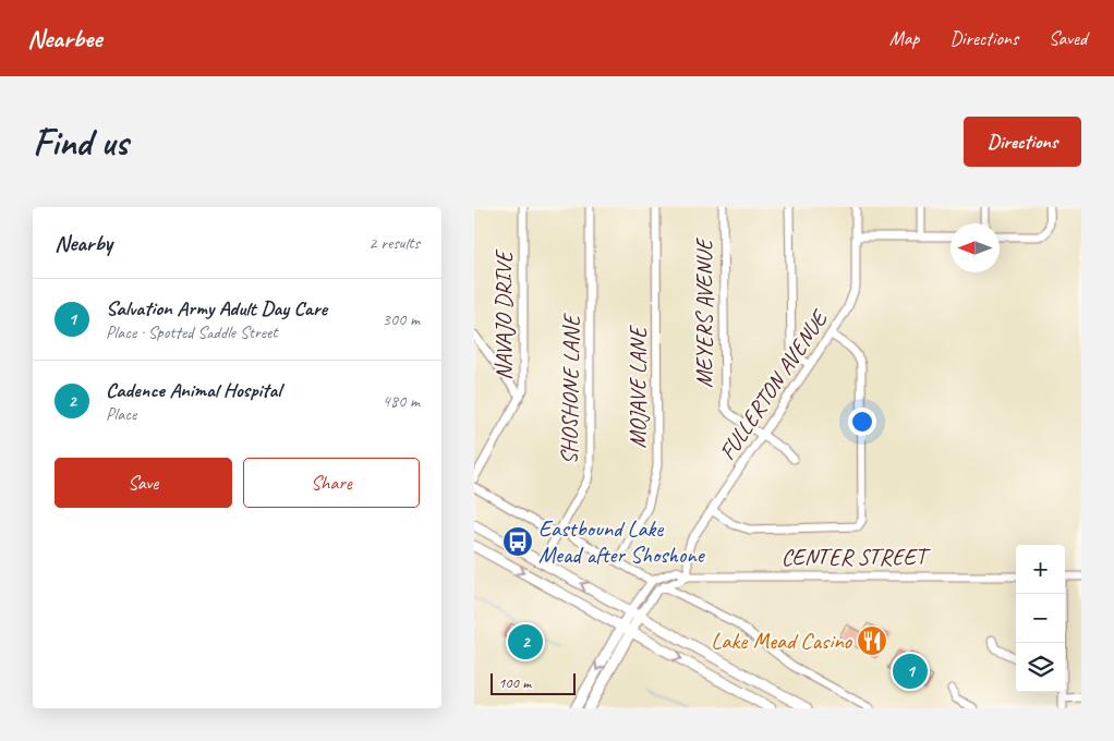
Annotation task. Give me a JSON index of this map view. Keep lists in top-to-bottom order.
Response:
{
  "streets": {
    "main road": ["CENTER STREET"],
    "street": [
      "MEYERS AVENUE",
      "NAVAJO DRIVE",
      "FULLERTON AVENUE",
      "MOJAVE LANE",
      "SHOSHONE LANE"
    ]
  },
  "crossings": [
    ["MEYERS AVENUE", "FULLERTON AVENUE"],
    ["FULLERTON AVENUE", "CENTER STREET"]
  ],
  "places": {
    "bus stop": ["Eastbound Lake Mead after Shoshone"],
    "restaurant": ["Lake Mead Casino"]
  },
  "scale_bar": "100 m",
  "north": "left",
  "page": {
    "header": "Nearbee",
    "nav": ["Map", "Directions", "Saved"],
    "buttons": [
      "Directions",
      ["Save", "Share"]
    ],
    "title": "Find us",
    "heading": ["Nearby", "2 results"],
    "list": [
      {
        "mark": "1",
        "name": "Salvation Army Adult Day Care",
        "note": "Place · Spotted Saddle Street",
        "value": "300 m"
      },
      {
        "mark": "2",
        "name": "Cadence Animal Hospital",
        "note": "Place",
        "value": "480 m"
      }
    ],
    "map_buttons": ["+", "−"],
    "pins": ["2", "1"],
    "scale": "100 m"
  }
}
